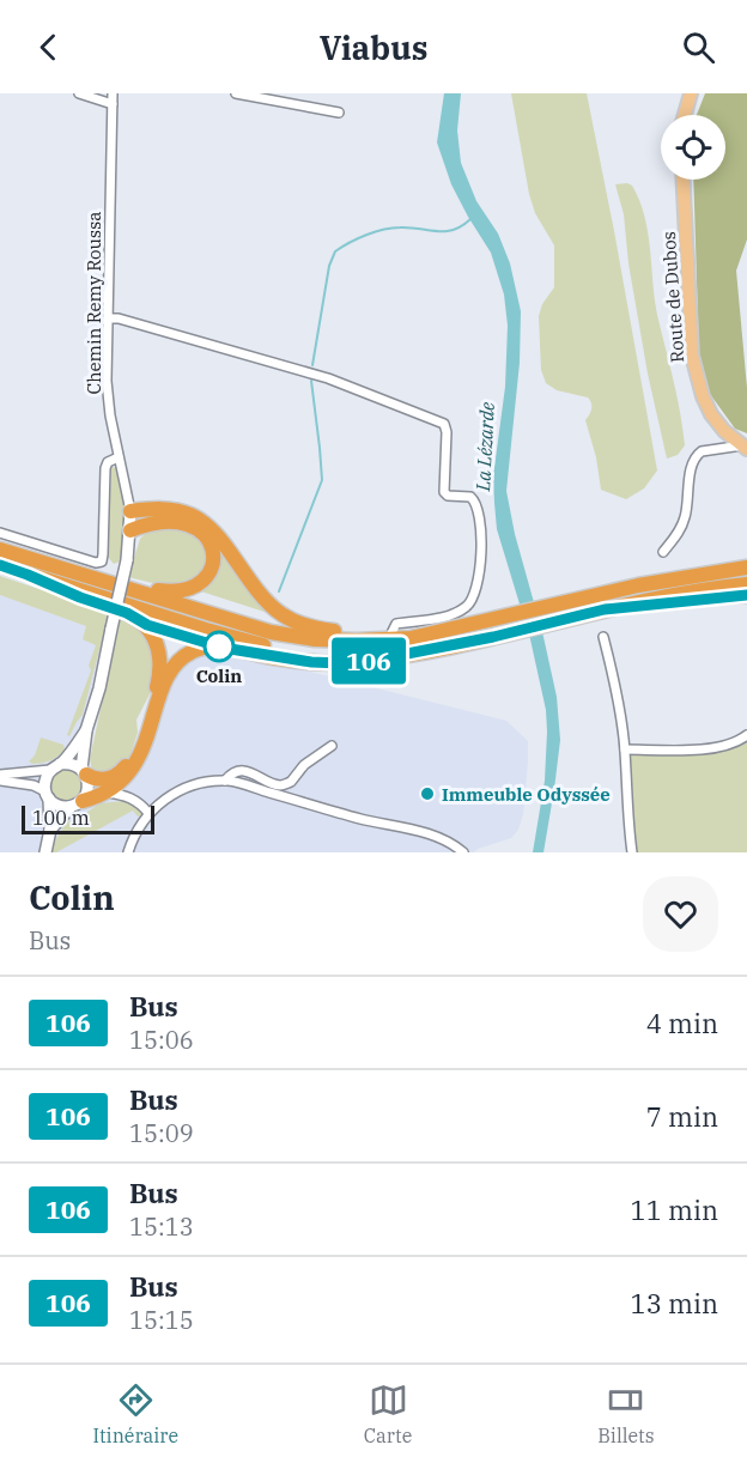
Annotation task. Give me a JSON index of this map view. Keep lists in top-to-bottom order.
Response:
{
  "streets": {
    "main road": ["Route de Dubos"],
    "street": ["Chemin Remy Roussa"]
  },
  "water": ["La Lézarde"],
  "places": ["Colin", "Immeuble Odyssée"],
  "lines": ["bus line 106"],
  "scale_bar": "100 m",
  "page": {
    "header": "Viabus",
    "on_map": "106",
    "scale": "100 m",
    "heading": ["Colin", "Bus"],
    "list": [
      {
        "mark": "106",
        "name": "Bus",
        "note": "15:06",
        "value": "4 min"
      },
      {
        "mark": "106",
        "name": "Bus",
        "note": "15:09",
        "value": "7 min"
      },
      {
        "mark": "106",
        "name": "Bus",
        "note": "15:13",
        "value": "11 min"
      },
      {
        "mark": "106",
        "name": "Bus",
        "note": "15:15",
        "value": "13 min"
      }
    ],
    "tabs": ["Itinéraire", "Carte", "Billets"]
  }
}
